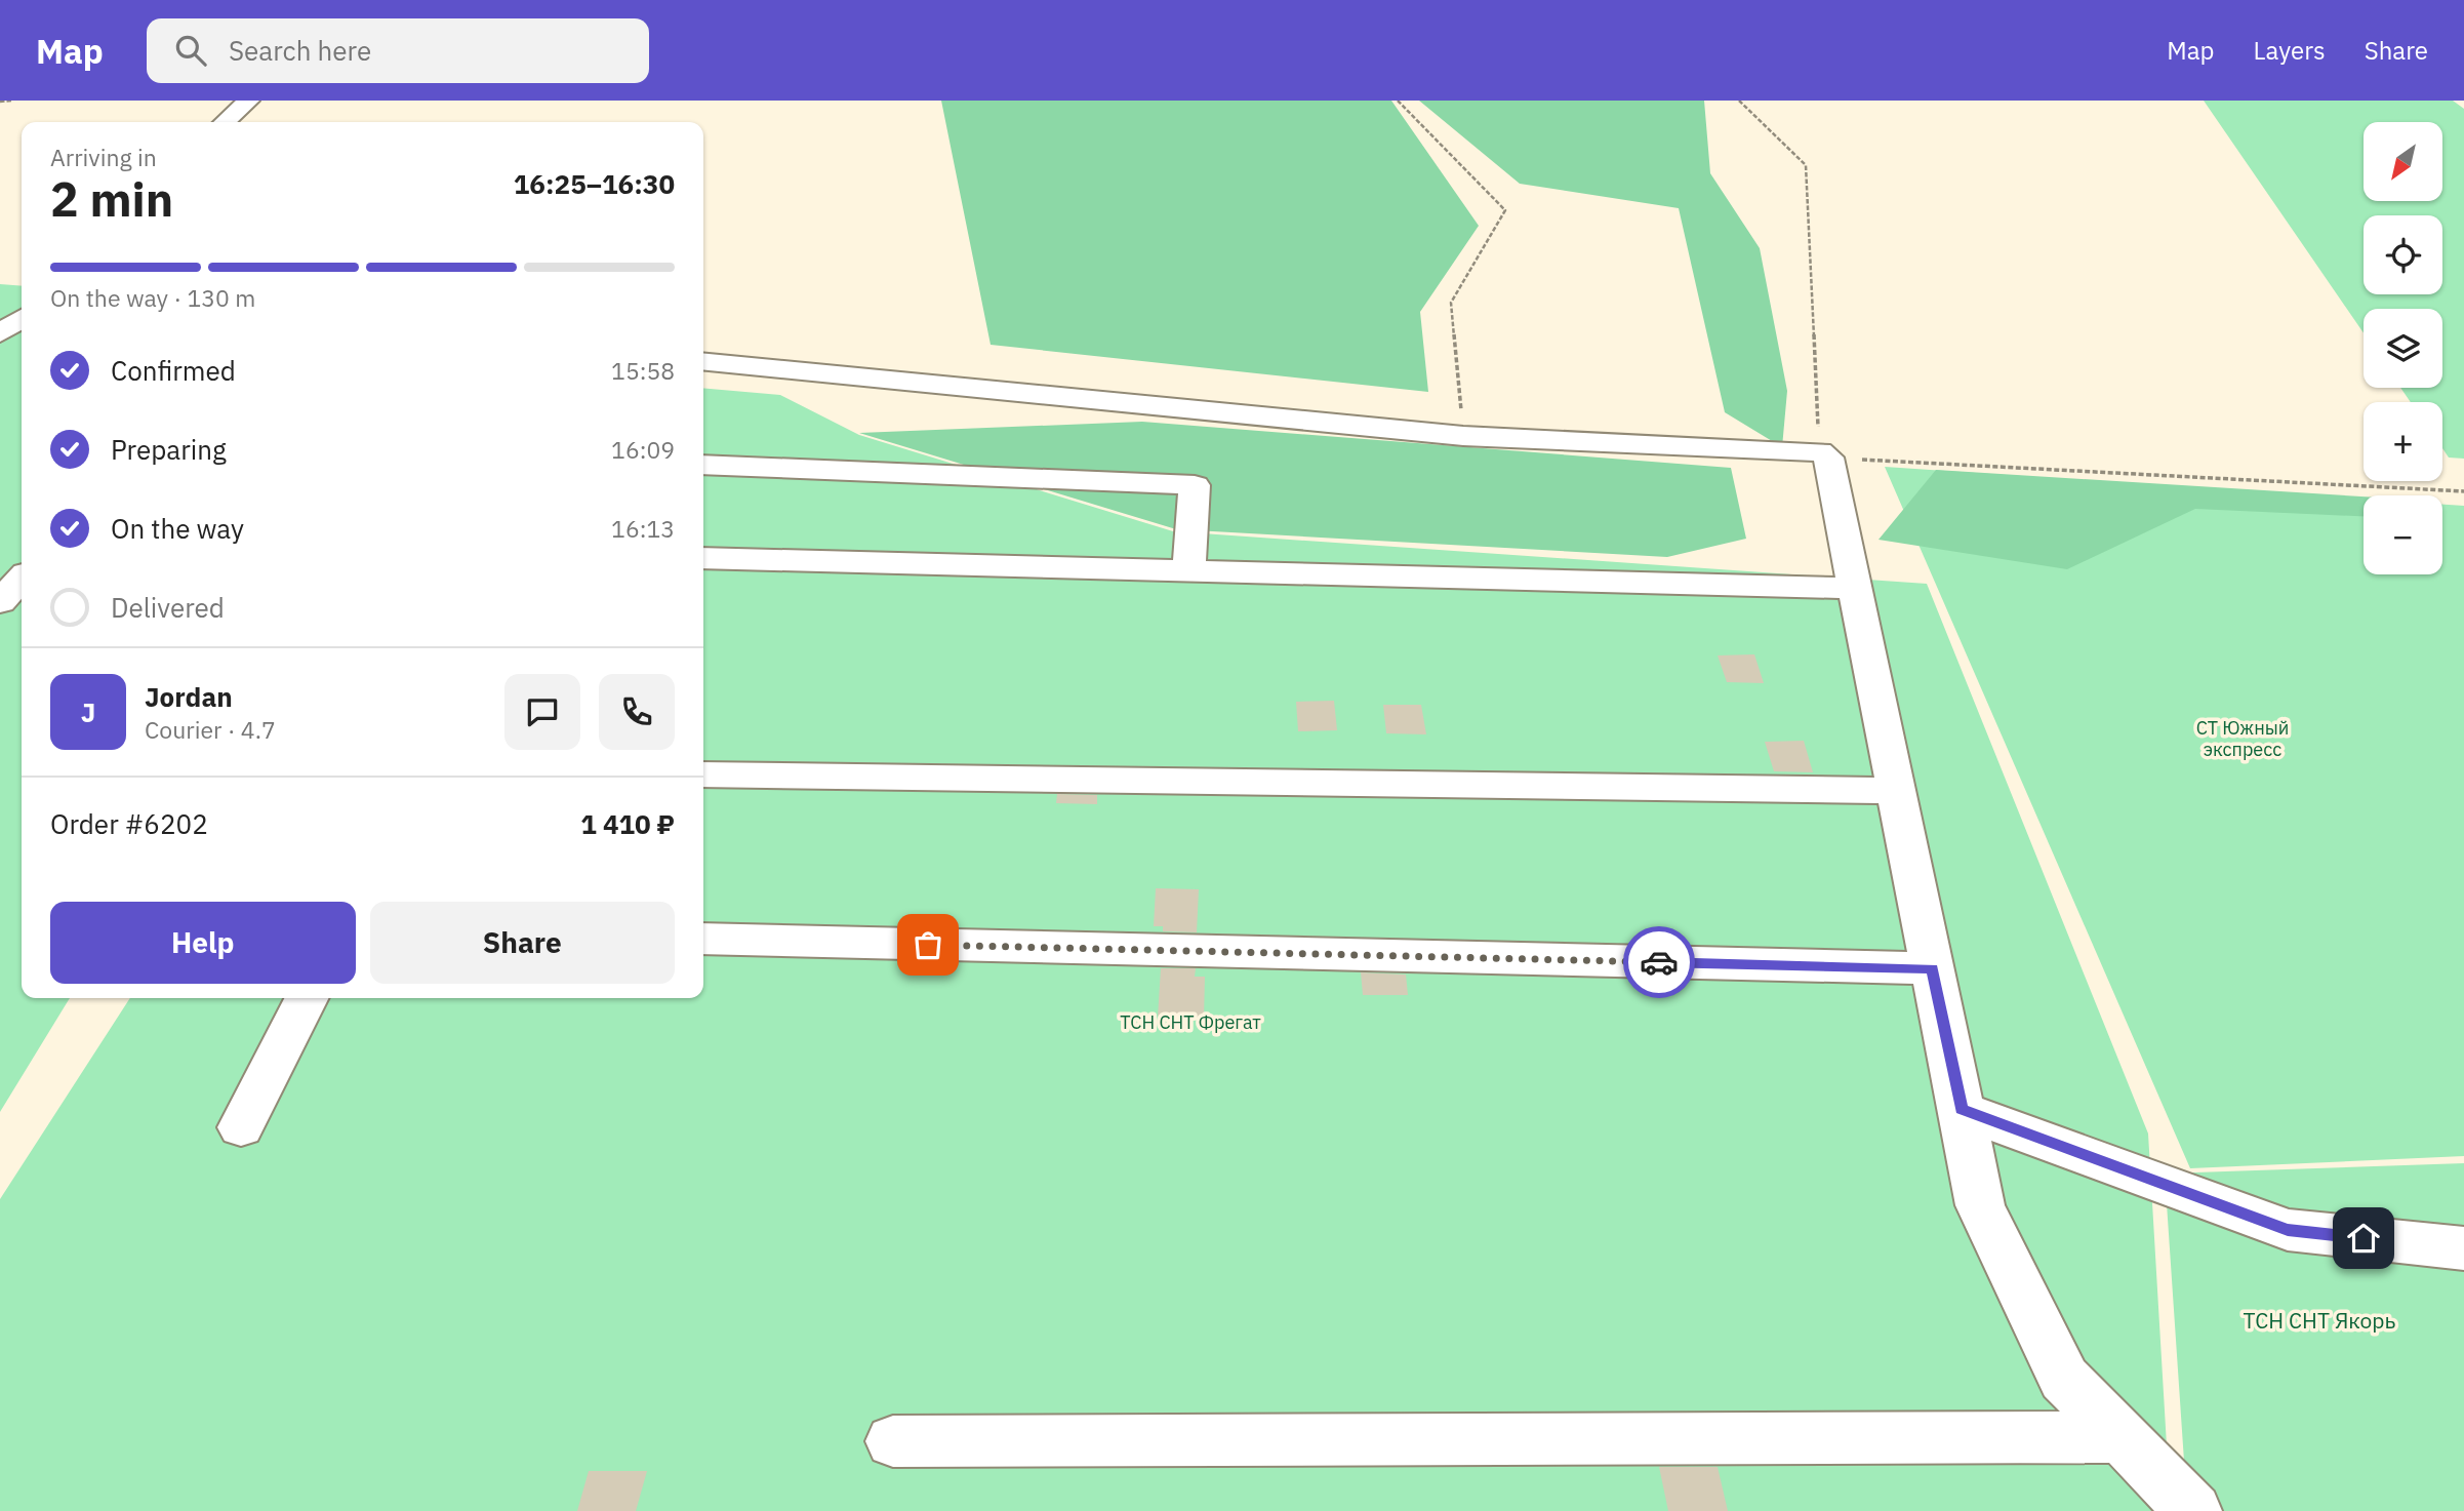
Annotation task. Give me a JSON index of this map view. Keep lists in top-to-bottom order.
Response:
{
  "parks": ["СТ Южный экспресс", "ТСН СНТ Фрегат", "ТСН СНТ Якорь"],
  "north": "bottom left",
  "page": {
    "header": "Map",
    "search": "Search here",
    "nav": ["Map", "Layers", "Share"],
    "map_buttons": ["+", "−"],
    "heading": ["2 min", "Arriving in", "16:25–16:30"],
    "panel": [
      "Jordan",
      "Courier · 4.7",
      "Order #6202",
      "1 410 ₽"
    ],
    "bar": "On the way · 130 m",
    "list": [
      ["Confirmed", "15:58"],
      ["Preparing", "16:09"],
      ["On the way", "16:13"],
      "Delivered"
    ],
    "round": "J",
    "buttons": ["Help", "Share"]
  }
}
